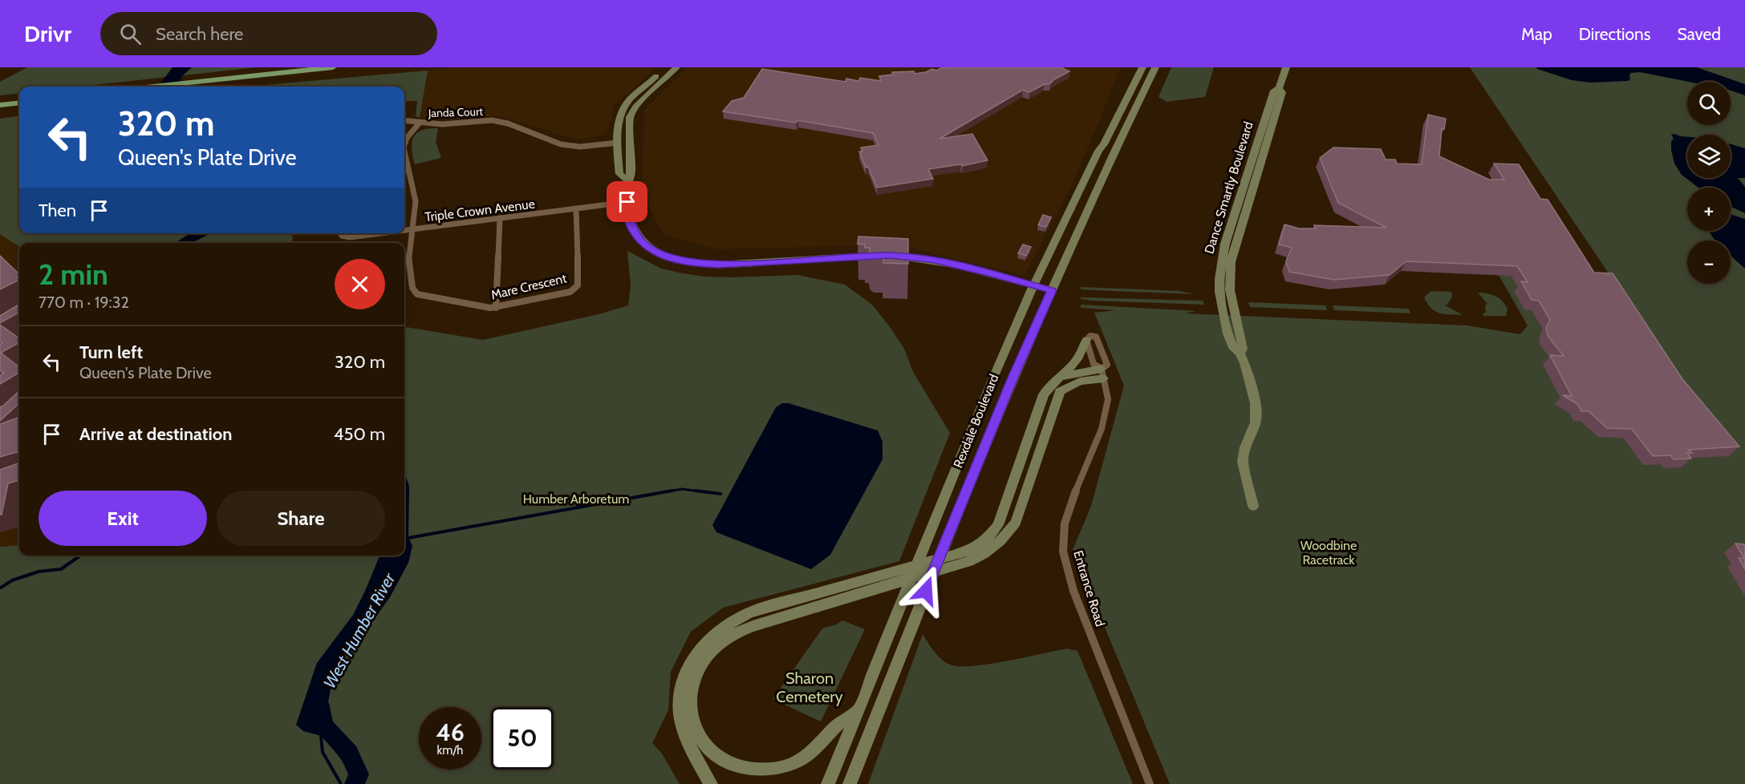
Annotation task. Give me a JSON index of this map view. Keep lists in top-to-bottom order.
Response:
{
  "streets": {
    "main road": ["Dance Smartly Boulevard", "Rexdale Boulevard"],
    "street": [
      "Janda Court",
      "Triple Crown Avenue",
      "Mare Crescent",
      "Entrance Road"
    ]
  },
  "crossings": [
    ["Janda Court", "Mare Crescent"],
    ["Triple Crown Avenue", "Mare Crescent"]
  ],
  "water": ["West Humber River"],
  "parks": ["Humber Arboretum", "Woodbine Racetrack", "Sharon Cemetery"],
  "page": {
    "header": "Drivr",
    "search": "Search here",
    "nav": ["Map", "Directions", "Saved"],
    "map_buttons": ["+", "−"],
    "turn": ["320 m", "Queen's Plate Drive"],
    "then": "Then",
    "heading": ["2 min", "770 m · 19:32"],
    "list": [
      {
        "name": "Turn left",
        "note": "Queen's Plate Drive",
        "value": "320 m"
      },
      {
        "name": "Arrive at destination",
        "value": "450 m"
      }
    ],
    "buttons": ["Exit", "Share"],
    "speed": "46 km/h",
    "limit": "50"
  }
}
